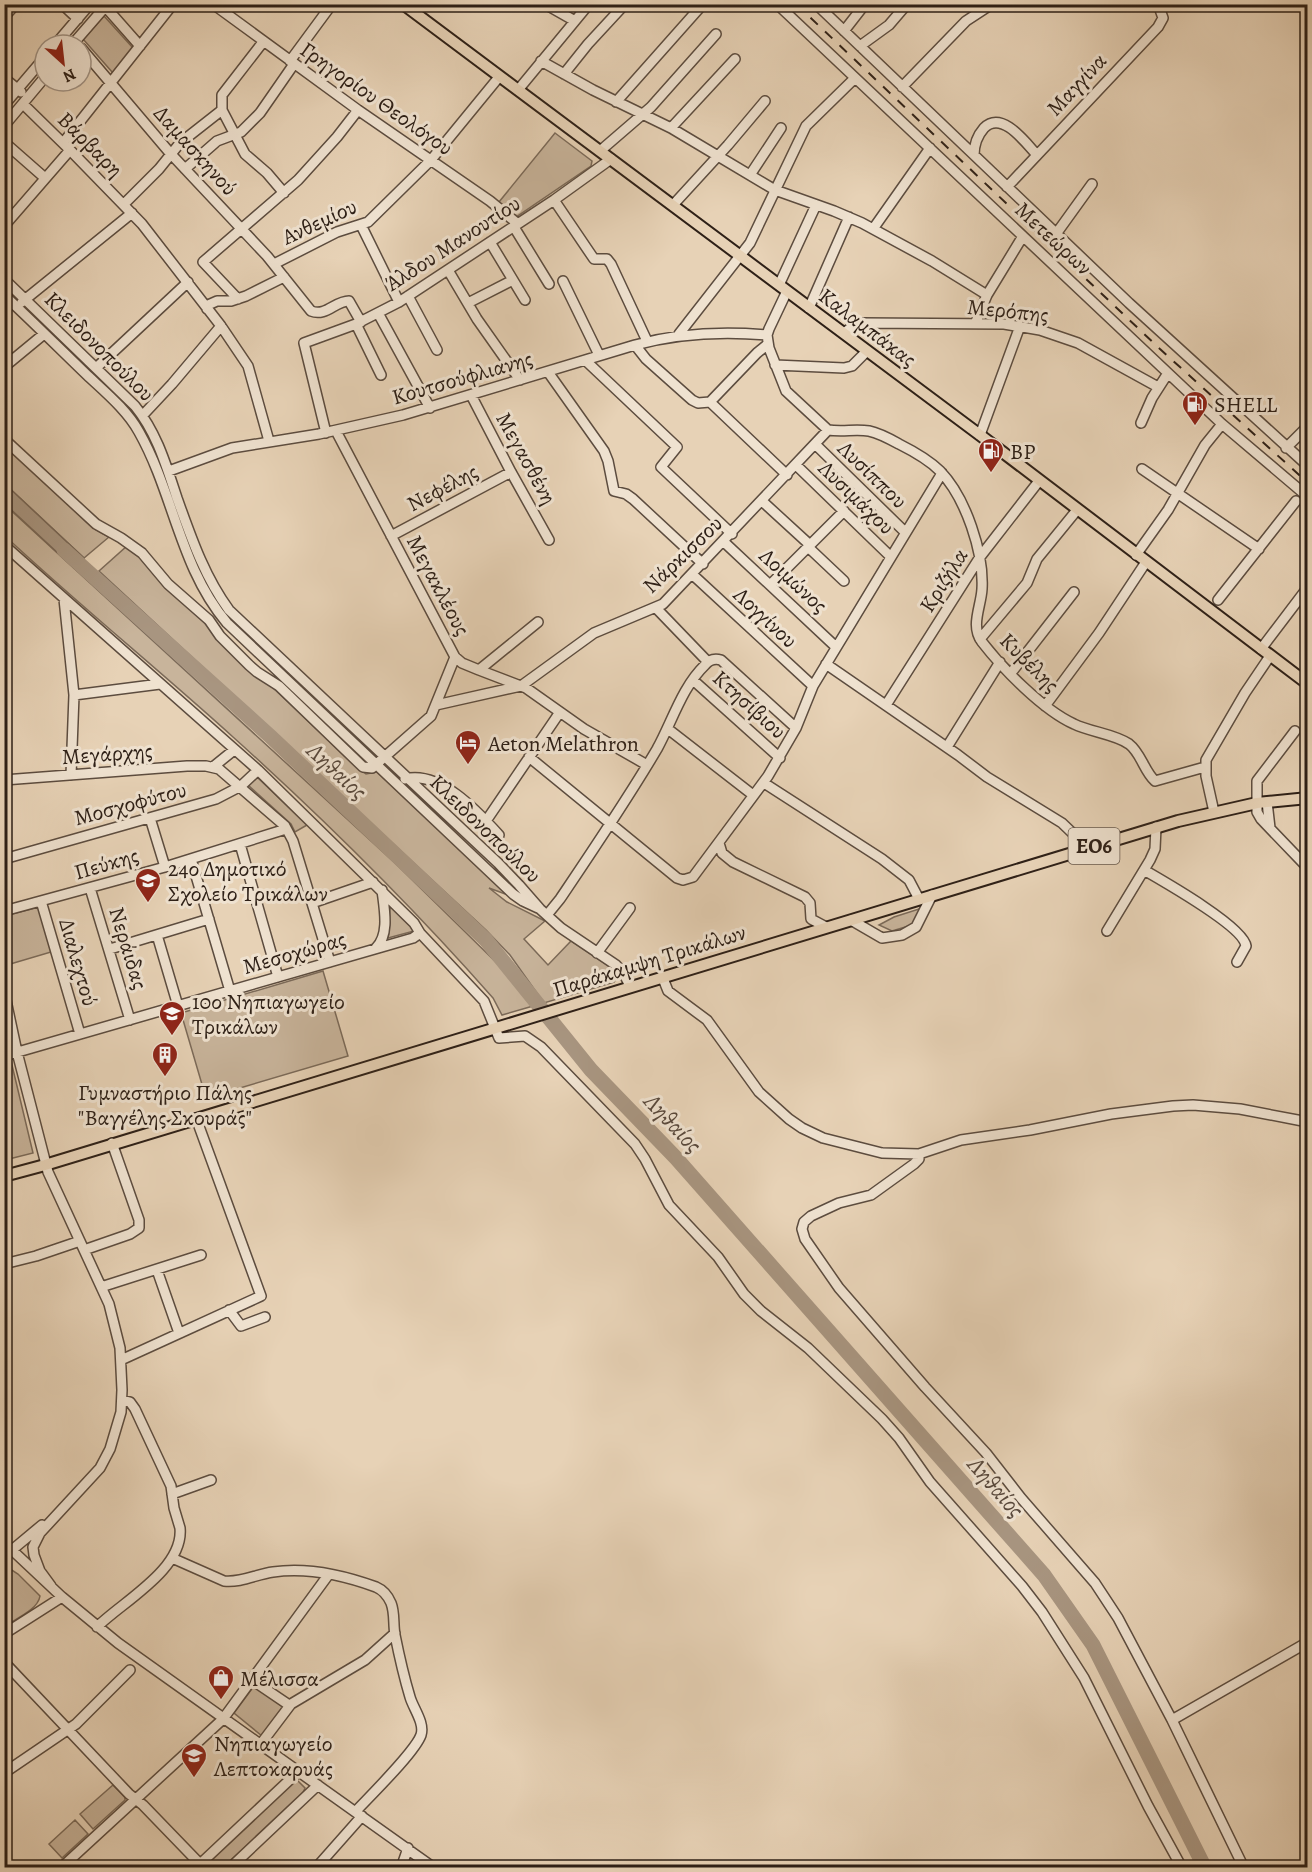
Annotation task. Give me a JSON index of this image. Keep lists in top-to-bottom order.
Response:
{
  "streets": {
    "main road": ["Καλαμπάκας", "ΕΟ6", "Παράκαμψη Τρικάλων"],
    "street": [
      "Μαγγίνα",
      "Γρηγορίου Θεολόγου",
      "Βάρβαρη",
      "Δαμασκηνού",
      "Ανθεμίου",
      "Μετεώρων",
      "Άλδου Μανουτίου",
      "Μερόπης",
      "Κλειδονοπούλου",
      "Κουτσούφλιανης",
      "Μεγασθένη",
      "Λυσίππου",
      "Νεφέλης",
      "Λυσιμάχου",
      "Νάρκισσου",
      "Λοιμώνος",
      "Κριζήλα",
      "Μεγακλέους",
      "Λογγίνου",
      "Κυβέλης",
      "Κτησίβιου",
      "Μεγάρχης",
      "Μοσχοφύτου",
      "Πεύκης",
      "Νεράιδας",
      "Μεσοχώρας",
      "Διαλεχτού"
    ]
  },
  "crossings": [
    ["Γρηγορίου Θεολόγου", "Ανθεμίου"],
    ["Γρηγορίου Θεολόγου", "Άλδου Μανουτίου"],
    ["Βάρβαρη", "Κουτσούφλιανης"],
    ["Δαμασκηνού", "Ανθεμίου"],
    ["Δαμασκηνού", "Άλδου Μανουτίου"],
    ["Ανθεμίου", "Καλαμπάκας"],
    ["Άλδου Μανουτίου", "Καλαμπάκας"],
    ["Άλδου Μανουτίου", "Μεγακλέους"],
    ["Μερόπης", "Καλαμπάκας"],
    ["Καλαμπάκας", "Κριζήλα"],
    ["Κλειδονοπούλου", "Κουτσούφλιανης"],
    ["Κουτσούφλιανης", "Μεγασθένη"],
    ["Κουτσούφλιανης", "Μεγακλέους"],
    ["Μεγασθένη", "Νεφέλης"],
    ["Λυσίππου", "Νάρκισσου"],
    ["Νεφέλης", "Μεγακλέους"],
    ["Λυσιμάχου", "Νάρκισσου"],
    ["Νάρκισσου", "Λοιμώνος"],
    ["Νάρκισσου", "Μεγακλέους"],
    ["Νάρκισσου", "Λογγίνου"],
    ["Νάρκισσου", "Κυβέλης"],
    ["Κριζήλα", "Κυβέλης"],
    ["Πεύκης", "Νεράιδας"],
    ["Πεύκης", "Διαλεχτού"],
    ["Νεράιδας", "Μεσοχώρας"],
    ["Μεσοχώρας", "Διαλεχτού"]
  ],
  "water": ["Ληθαίος"],
  "places": {
    "fuel station": ["SHELL", "BP"],
    "hotel": ["Aeton Melathron"],
    "school or university": ["24ο Δημοτικό Σχολείο Τρικάλων", "10ο Νηπιαγωγείο Τρικάλων", "Νηπιαγωγείο Λεπτοκαρυάς"],
    "building": ["Γυμναστήριο Πάλης \"Βαγγέλης Σκουράς\""],
    "shop": ["Μέλισσα"]
  },
  "north": "bottom right"
}
